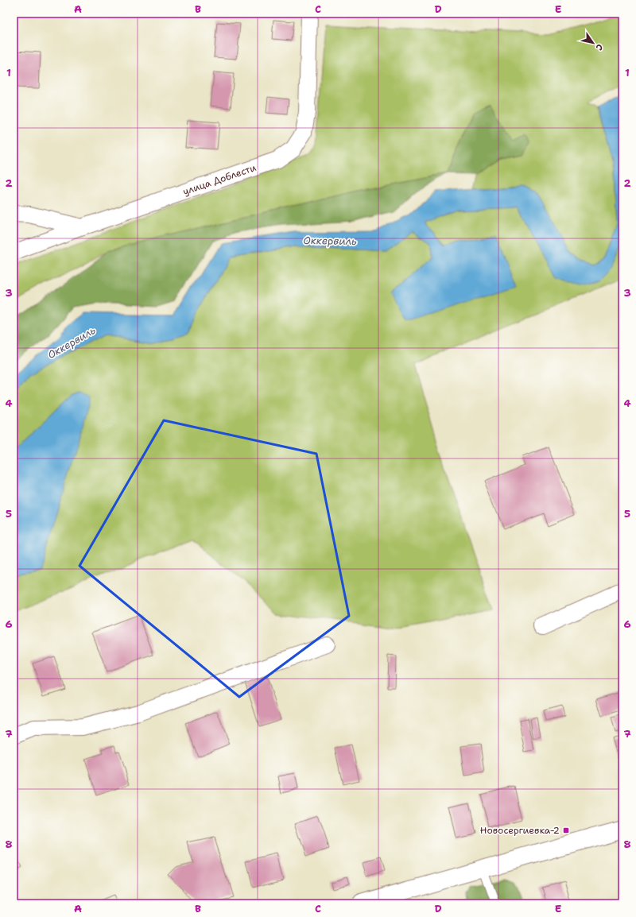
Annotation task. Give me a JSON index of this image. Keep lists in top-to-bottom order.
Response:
{
  "streets": {
    "street": ["улица Доблести"]
  },
  "water": ["Оккервиль"],
  "places": {
    "transit": ["Новосергиевка-2"]
  },
  "north": "bottom right",
  "grid": {
    "columns": [
      "A",
      "B",
      "C",
      "D",
      "E"
    ],
    "rows": [
      "1",
      "2",
      "3",
      "4",
      "5",
      "6",
      "7",
      "8"
    ]
  }
}
